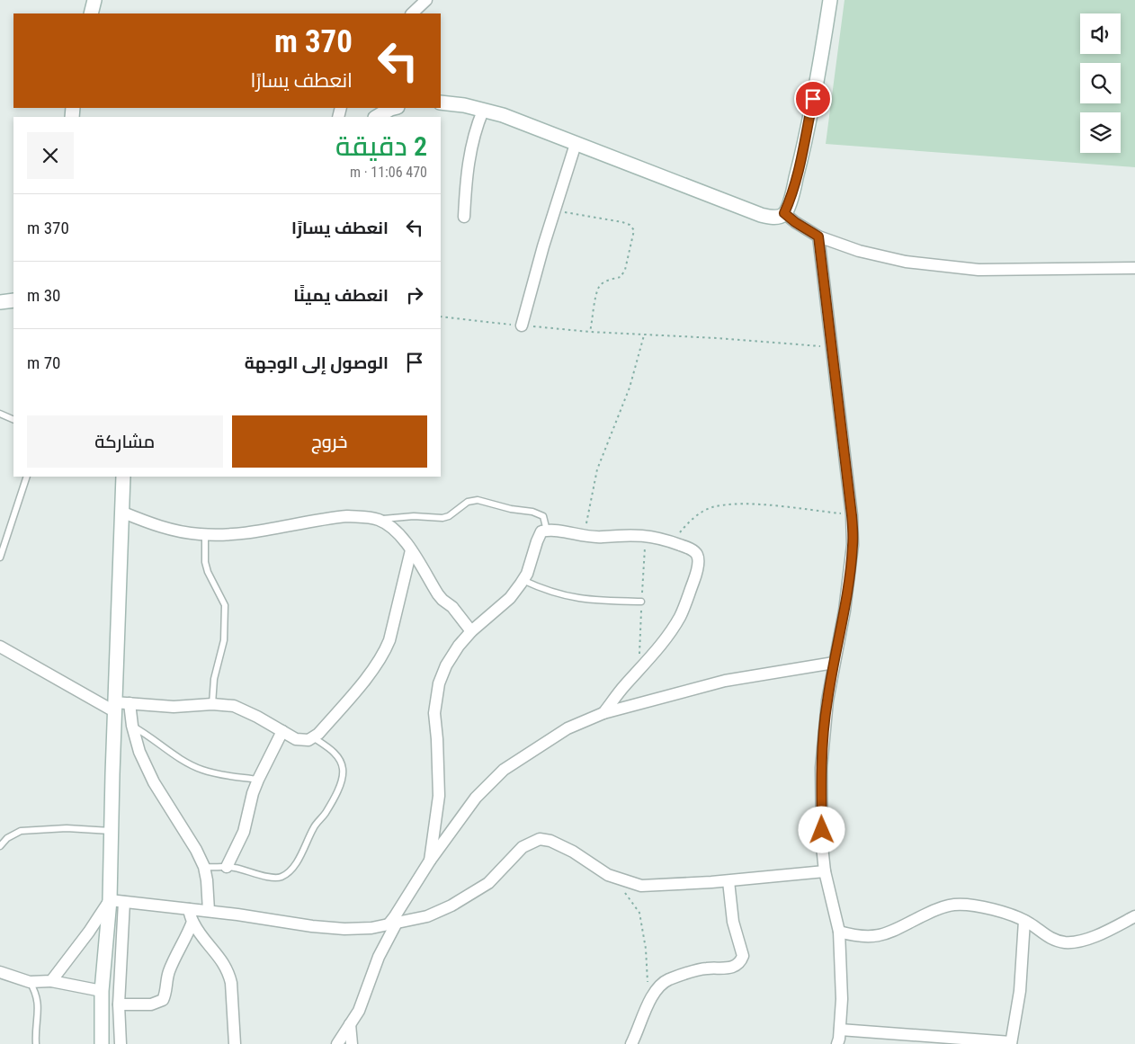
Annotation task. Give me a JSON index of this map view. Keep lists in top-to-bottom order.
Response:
{
  "page": {
    "turn": ["370 m", "انعطف يسارًا"],
    "heading": ["2 دقيقة", "470 m · 11:06"],
    "list": [
      {
        "name": "انعطف يسارًا",
        "value": "370 m"
      },
      {
        "name": "انعطف يمينًا",
        "value": "30 m"
      },
      {
        "name": "الوصول إلى الوجهة",
        "value": "70 m"
      }
    ],
    "buttons": ["خروج", "مشاركة"]
  }
}
